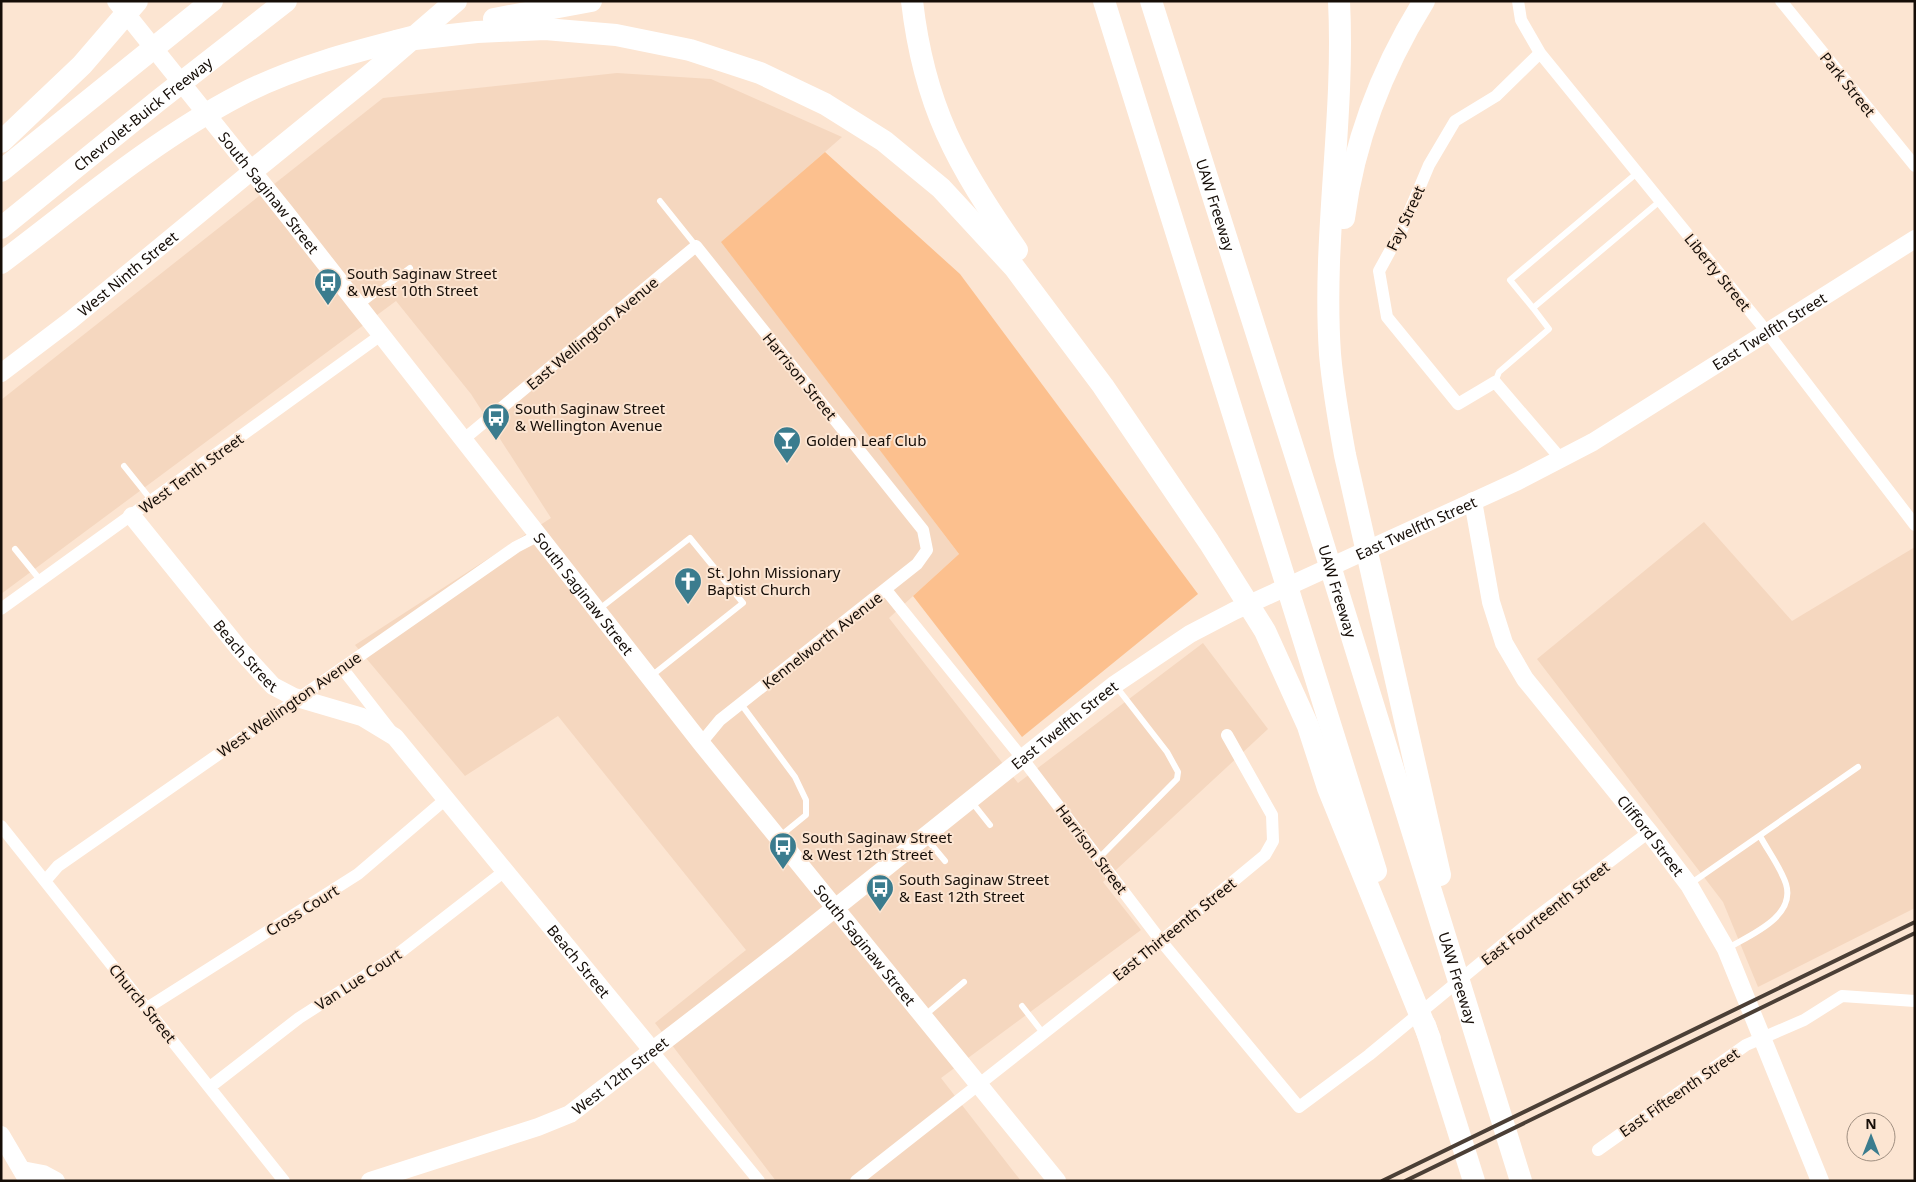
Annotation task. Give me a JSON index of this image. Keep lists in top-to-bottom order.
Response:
{
  "streets": {
    "highway": ["Chevrolet-Buick Freeway", "UAW Freeway"],
    "street": [
      "Park Street",
      "South Saginaw Street",
      "Fay Street",
      "Liberty Street",
      "West Ninth Street",
      "East Twelfth Street",
      "East Wellington Avenue",
      "Harrison Street",
      "West Tenth Street",
      "Kennelworth Avenue",
      "Beach Street",
      "West Wellington Avenue",
      "Clifford Street",
      "Cross Court",
      "East Fourteenth Street",
      "East Thirteenth Street",
      "Van Lue Court",
      "Church Street",
      "West 12th Street",
      "East Fifteenth Street"
    ]
  },
  "crossings": [
    ["South Saginaw Street", "West Ninth Street"],
    ["South Saginaw Street", "East Twelfth Street"],
    ["South Saginaw Street", "East Wellington Avenue"],
    ["South Saginaw Street", "West Tenth Street"],
    ["South Saginaw Street", "Kennelworth Avenue"],
    ["South Saginaw Street", "West Wellington Avenue"],
    ["South Saginaw Street", "East Thirteenth Street"],
    ["South Saginaw Street", "West 12th Street"],
    ["Fay Street", "Liberty Street"],
    ["Liberty Street", "East Twelfth Street"],
    ["East Twelfth Street", "Harrison Street"],
    ["East Twelfth Street", "Clifford Street"],
    ["East Twelfth Street", "West 12th Street"],
    ["East Wellington Avenue", "Harrison Street"],
    ["Harrison Street", "Kennelworth Avenue"],
    ["Harrison Street", "East Fourteenth Street"],
    ["Harrison Street", "East Thirteenth Street"],
    ["West Tenth Street", "Beach Street"],
    ["Beach Street", "West Wellington Avenue"],
    ["Beach Street", "Cross Court"],
    ["Beach Street", "Van Lue Court"],
    ["Beach Street", "West 12th Street"],
    ["West Wellington Avenue", "Church Street"],
    ["Clifford Street", "East Fourteenth Street"],
    ["Clifford Street", "East Fifteenth Street"],
    ["Cross Court", "Church Street"],
    ["Van Lue Court", "Church Street"]
  ],
  "places": {
    "bus stop": [
      "South Saginaw Street & West 10th Street",
      "South Saginaw Street & Wellington Avenue",
      "South Saginaw Street & West 12th Street",
      "South Saginaw Street & East 12th Street"
    ],
    "bar": ["Golden Leaf Club"],
    "church": ["St. John Missionary Baptist Church"]
  },
  "north": "top"
}
